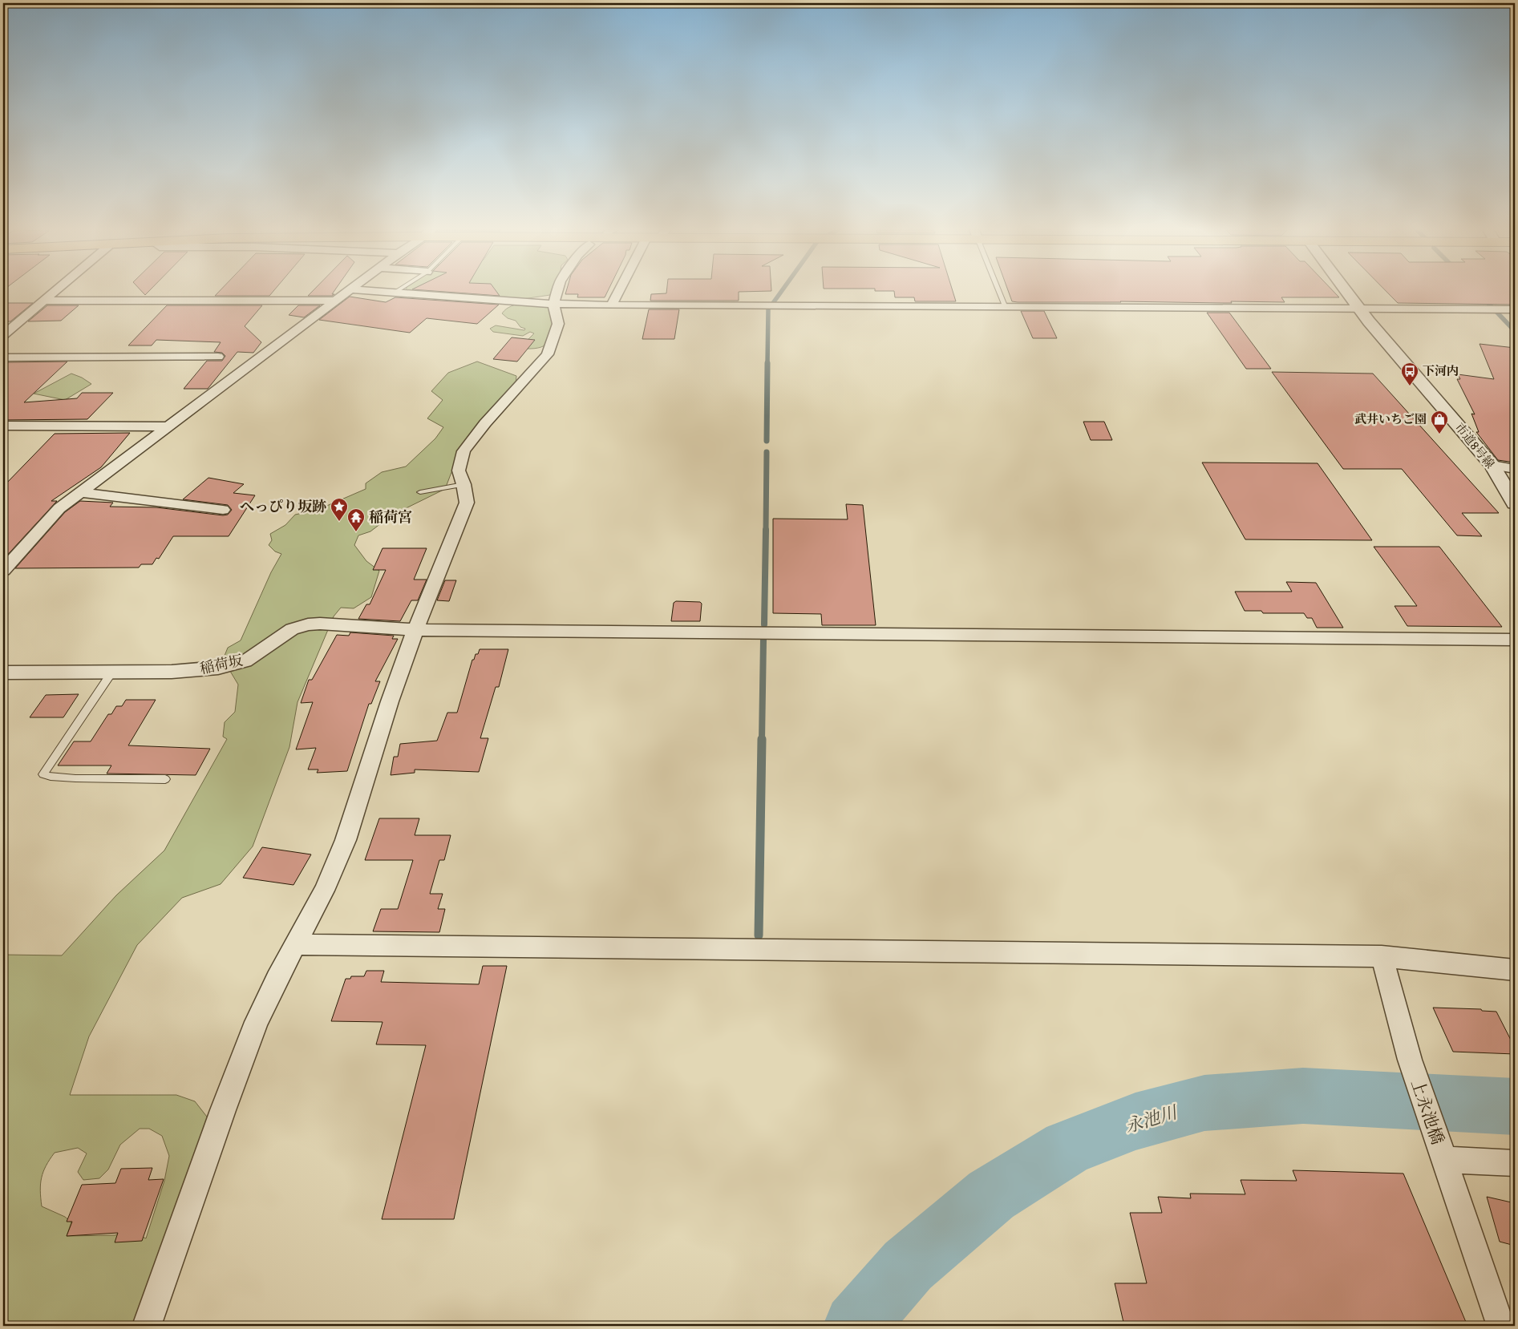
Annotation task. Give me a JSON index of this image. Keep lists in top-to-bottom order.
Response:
{
  "streets": {
    "street": ["市道8号線", "稲荷坂", "上永池橋"]
  },
  "water": ["永池川"],
  "places": {
    "bus stop": ["下河内"],
    "shop": ["武井いちご園"],
    "place": ["へっぴり坂跡"],
    "temple": ["稲荷宮"]
  }
}
